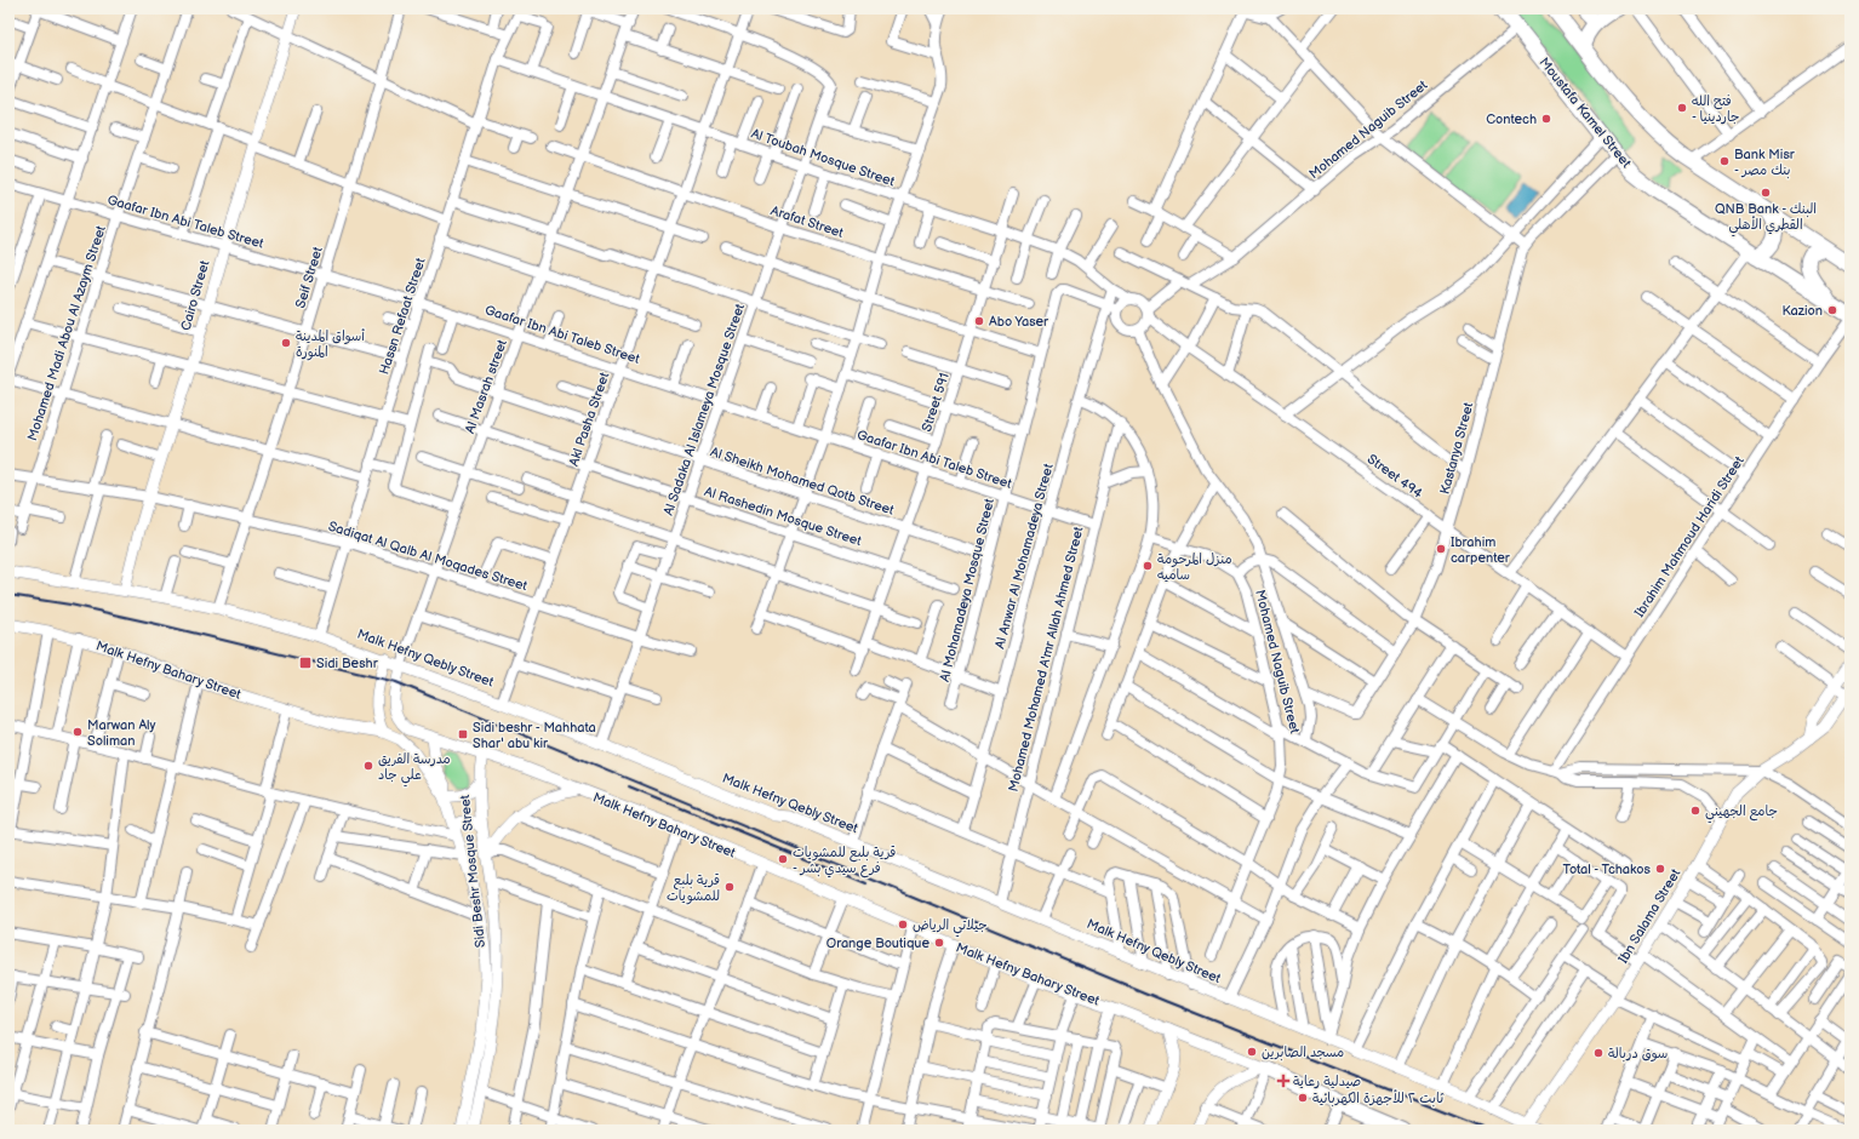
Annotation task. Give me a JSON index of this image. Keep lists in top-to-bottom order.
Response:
{
  "streets": {
    "main road": ["Moustafa Kamel Street", "Malk Hefny Bahary Street"],
    "street": [
      "Mohamed Naguib Street",
      "Al Toubah Mosque Street",
      "Gaafar Ibn Abi Taleb Street",
      "Arafat Street",
      "Seif Street",
      "Cairo Street",
      "Hassn Refaat Street",
      "Mohamed Madi Abou Al Azaym Street",
      "Al Masrah street",
      "Street 591",
      "Al Sadaka Al Islameya Mosque Street",
      "Akl Pasha Street",
      "Kastanya Street",
      "Street 494",
      "Al Sheikh Mohamed Qotb Street",
      "Al Rashedin Mosque Street",
      "Ibrahim Mahmoud Haridi Street",
      "Sadiqat Al Qalb Al Moqades Street",
      "Al Anwar Al Mohamadeya Street",
      "Al Mohamadeya Mosque Street",
      "Malk Hefny Qebly Street",
      "Mohamed Mohamed A'mr Allah Ahmed Street",
      "Sidi Beshr Mosque Street",
      "Ibn Salama Street"
    ]
  },
  "crossings": [
    ["Moustafa Kamel Street", "Mohamed Naguib Street"],
    ["Moustafa Kamel Street", "Kastanya Street"],
    ["Moustafa Kamel Street", "Ibrahim Mahmoud Haridi Street"],
    ["Mohamed Naguib Street", "Al Toubah Mosque Street"],
    ["Mohamed Naguib Street", "Street 494"],
    ["Mohamed Naguib Street", "Al Mohamadeya Mosque Street"],
    ["Al Toubah Mosque Street", "Hassn Refaat Street"],
    ["Al Toubah Mosque Street", "Al Masrah street"],
    ["Al Toubah Mosque Street", "Street 591"],
    ["Al Toubah Mosque Street", "Al Sadaka Al Islameya Mosque Street"],
    ["Al Toubah Mosque Street", "Akl Pasha Street"],
    ["Al Toubah Mosque Street", "Street 494"],
    ["Al Toubah Mosque Street", "Al Anwar Al Mohamadeya Street"],
    ["Al Toubah Mosque Street", "Al Mohamadeya Mosque Street"],
    ["Gaafar Ibn Abi Taleb Street", "Seif Street"],
    ["Gaafar Ibn Abi Taleb Street", "Cairo Street"],
    ["Gaafar Ibn Abi Taleb Street", "Hassn Refaat Street"],
    ["Gaafar Ibn Abi Taleb Street", "Mohamed Madi Abou Al Azaym Street"],
    ["Gaafar Ibn Abi Taleb Street", "Al Masrah street"],
    ["Gaafar Ibn Abi Taleb Street", "Street 591"],
    ["Gaafar Ibn Abi Taleb Street", "Al Sadaka Al Islameya Mosque Street"],
    ["Gaafar Ibn Abi Taleb Street", "Akl Pasha Street"],
    ["Gaafar Ibn Abi Taleb Street", "Al Anwar Al Mohamadeya Street"],
    ["Gaafar Ibn Abi Taleb Street", "Al Mohamadeya Mosque Street"],
    ["Gaafar Ibn Abi Taleb Street", "Mohamed Mohamed A'mr Allah Ahmed Street"],
    ["Arafat Street", "Al Masrah street"],
    ["Arafat Street", "Street 591"],
    ["Arafat Street", "Al Sadaka Al Islameya Mosque Street"],
    ["Arafat Street", "Akl Pasha Street"],
    ["Seif Street", "Sadiqat Al Qalb Al Moqades Street"],
    ["Seif Street", "Malk Hefny Qebly Street"],
    ["Cairo Street", "Sadiqat Al Qalb Al Moqades Street"],
    ["Cairo Street", "Malk Hefny Qebly Street"],
    ["Hassn Refaat Street", "Sadiqat Al Qalb Al Moqades Street"],
    ["Hassn Refaat Street", "Malk Hefny Qebly Street"],
    ["Mohamed Madi Abou Al Azaym Street", "Sadiqat Al Qalb Al Moqades Street"],
    ["Al Masrah street", "Al Sheikh Mohamed Qotb Street"],
    ["Al Masrah street", "Al Rashedin Mosque Street"],
    ["Al Masrah street", "Sadiqat Al Qalb Al Moqades Street"],
    ["Al Masrah street", "Malk Hefny Qebly Street"],
    ["Al Masrah street", "Malk Hefny Bahary Street"],
    ["Street 591", "Al Sheikh Mohamed Qotb Street"],
    ["Street 591", "Al Rashedin Mosque Street"],
    ["Al Sadaka Al Islameya Mosque Street", "Akl Pasha Street"],
    ["Al Sadaka Al Islameya Mosque Street", "Al Sheikh Mohamed Qotb Street"],
    ["Al Sadaka Al Islameya Mosque Street", "Al Rashedin Mosque Street"],
    ["Al Sadaka Al Islameya Mosque Street", "Sadiqat Al Qalb Al Moqades Street"],
    ["Al Sadaka Al Islameya Mosque Street", "Malk Hefny Qebly Street"],
    ["Akl Pasha Street", "Al Sheikh Mohamed Qotb Street"],
    ["Akl Pasha Street", "Al Rashedin Mosque Street"],
    ["Akl Pasha Street", "Sadiqat Al Qalb Al Moqades Street"],
    ["Akl Pasha Street", "Malk Hefny Qebly Street"],
    ["Kastanya Street", "Street 494"],
    ["Street 494", "Ibrahim Mahmoud Haridi Street"],
    ["Street 494", "Al Mohamadeya Mosque Street"],
    ["Al Sheikh Mohamed Qotb Street", "Al Mohamadeya Mosque Street"],
    ["Al Anwar Al Mohamadeya Street", "Al Mohamadeya Mosque Street"],
    ["Malk Hefny Qebly Street", "Mohamed Mohamed A'mr Allah Ahmed Street"],
    ["Malk Hefny Qebly Street", "Malk Hefny Bahary Street"],
    ["Malk Hefny Qebly Street", "Ibn Salama Street"],
    ["Malk Hefny Bahary Street", "Sidi Beshr Mosque Street"]
  ],
  "places": {
    "other": [
      "فتح الله - جاردينيا",
      "Contech",
      "Bank Misr - بنك مصر",
      "QNB Bank - البنك القطري الأهلي",
      "Kazion",
      "Abo Yaser",
      "أسواق المدينة المنورة",
      "Ibrahim carpenter",
      "منزل المرحومة ساميه",
      "Marwan Aly Soliman",
      "مدرسة الفريق علي جاد",
      "جامع الجهيني",
      "قرية بلبع للمشويات - فرع سيدي بشر",
      "Total - Tchakos",
      "قرية بلبع للمشويات",
      "جيلاتي الرياض",
      "Orange Boutique",
      "مسجد الصابرين",
      "سوق دربالة",
      "ثابت ٢ للأجهزة الكهربائية"
    ],
    "transit": ["Sidi Beshr", "Sidi beshr - Mahhata Shar' abu kir"],
    "health": ["صيدلية رعاية"]
  }
}
